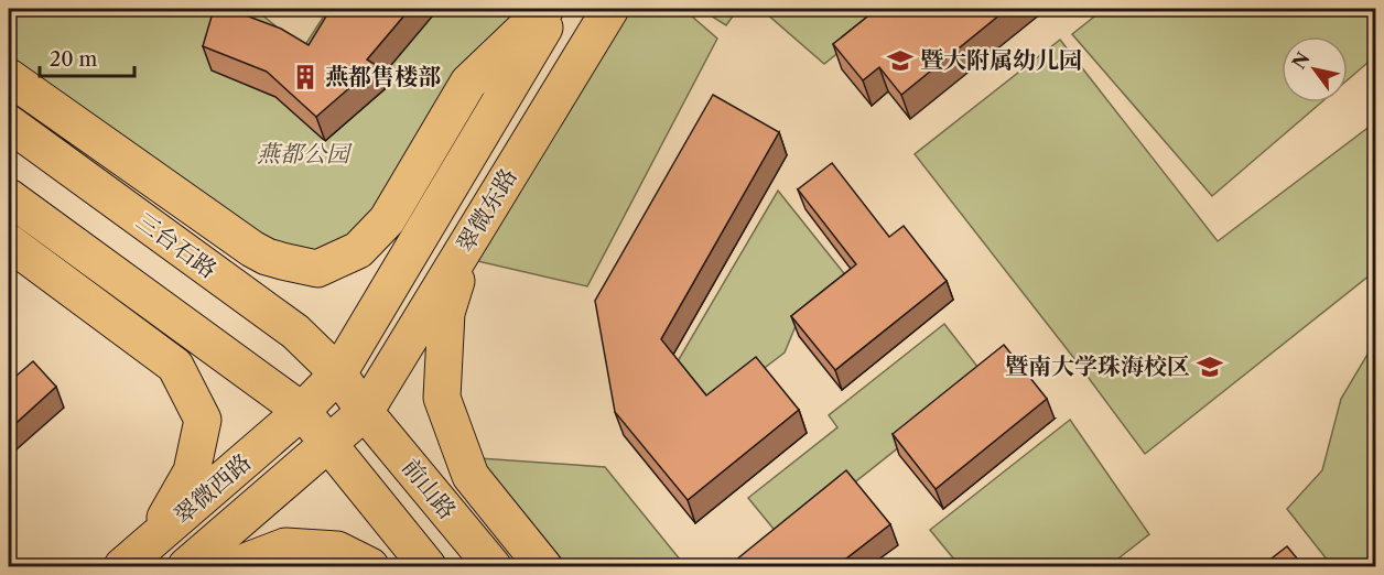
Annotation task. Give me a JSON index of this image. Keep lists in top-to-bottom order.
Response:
{
  "streets": {
    "main road": [
      "翠微东路",
      "三台石路",
      "翠微西路",
      "前山路"
    ]
  },
  "crossings": [
    ["翠微东路", "三台石路"],
    ["翠微东路", "翠微西路"],
    ["翠微东路", "前山路"],
    ["三台石路", "前山路"]
  ],
  "parks": ["燕都公园"],
  "places": {
    "school or university": ["暨大附属幼儿园", "暨南大学珠海校区"],
    "building": ["燕都售楼部"]
  },
  "scale_bar": "20 m",
  "north": "top left"
}
